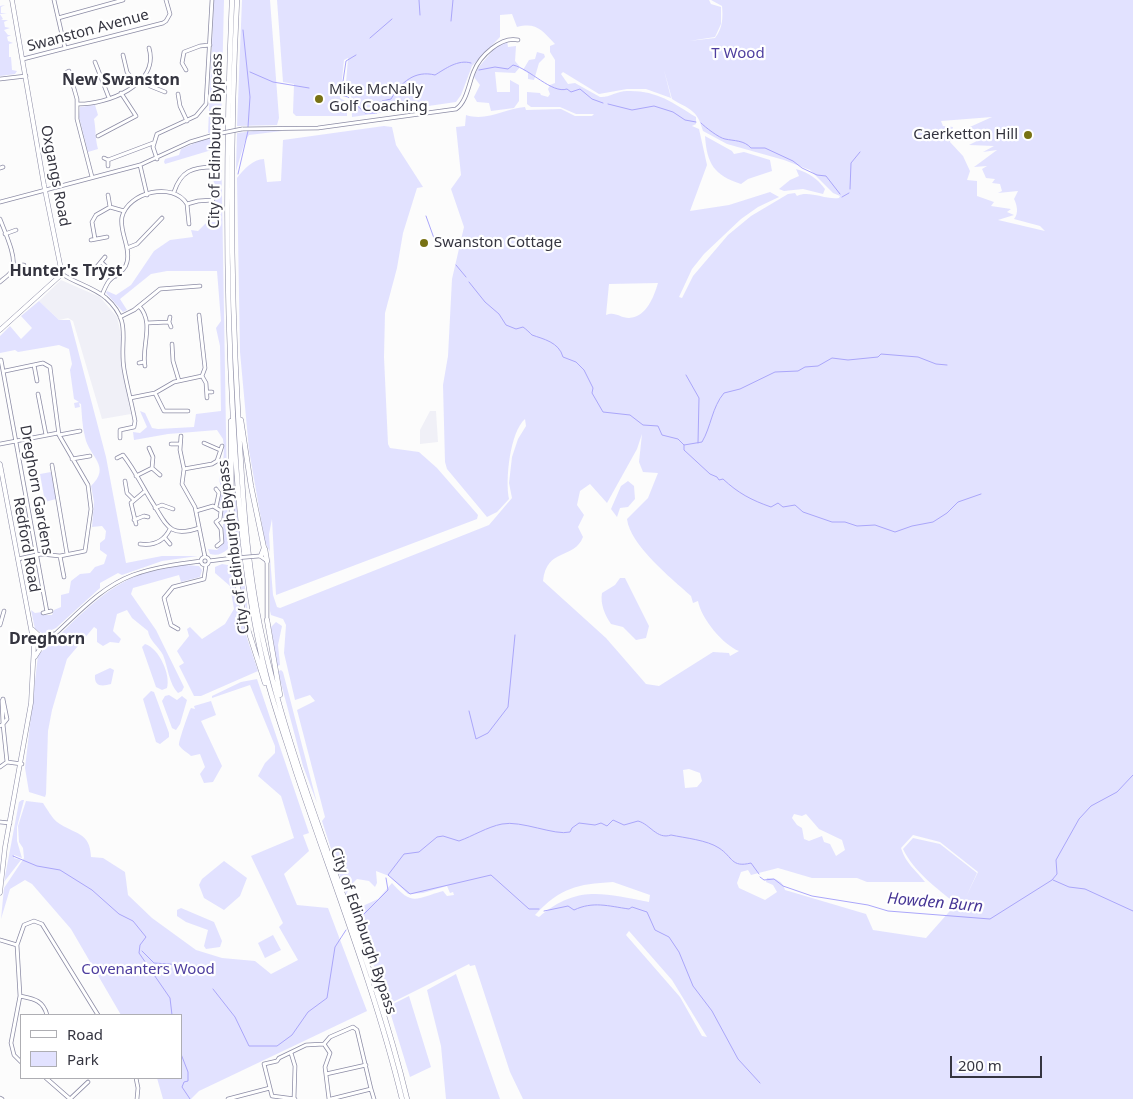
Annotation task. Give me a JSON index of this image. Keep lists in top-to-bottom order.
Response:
{
  "streets": {
    "highway": ["City of Edinburgh Bypass"],
    "main road": ["Oxgangs Road", "Redford Road"],
    "street": ["Swanston Avenue", "Dreghorn Gardens"]
  },
  "crossings": [
    ["Swanston Avenue", "Oxgangs Road"]
  ],
  "districts": ["New Swanston", "Hunter's Tryst", "Dreghorn"],
  "water": ["Howden Burn"],
  "parks": ["T Wood", "Covenanters Wood"],
  "places": ["Mike McNally Golf Coaching", "Caerketton Hill", "Swanston Cottage"],
  "legend": ["Road", "Park"],
  "scale_bar": "200 m"
}
